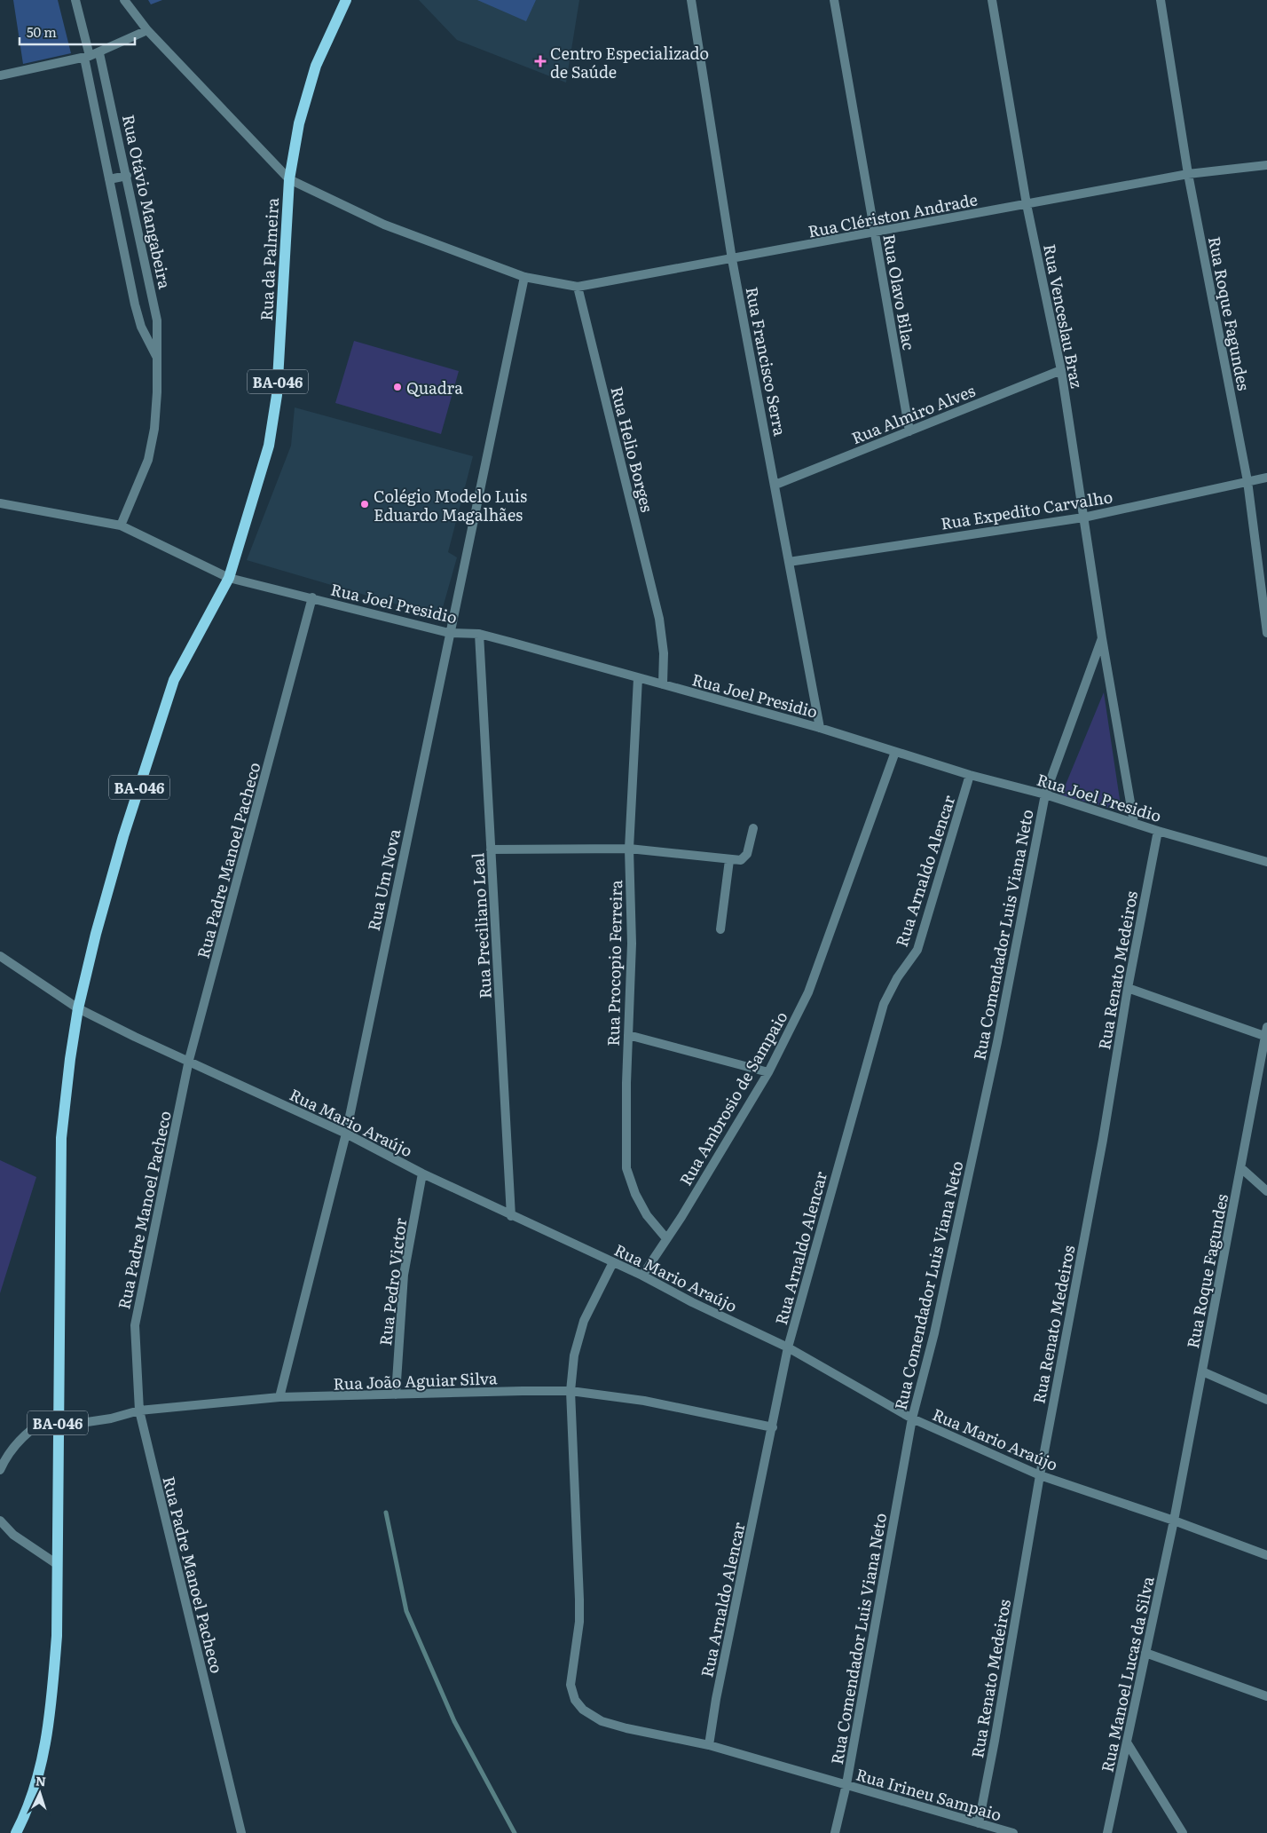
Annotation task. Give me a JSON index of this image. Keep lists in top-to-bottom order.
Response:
{
  "streets": {
    "main road": ["Rua da Palmeira", "BA-046"],
    "street": [
      "Rua Otávio Mangabeira",
      "Rua Clériston Andrade",
      "Rua Olavo Bilac",
      "Rua Roque Fagundes",
      "Rua Venceslau Braz",
      "Rua Francisco Serra",
      "Rua Almiro Alves",
      "Rua Helio Borges",
      "Rua Expedito Carvalho",
      "Rua Joel Presidio",
      "Rua Padre Manoel Pacheco",
      "Rua Arnaldo Alencar",
      "Rua Um Nova",
      "Rua Preciliano Leal",
      "Rua Comendador Luis Viana Neto",
      "Rua Procopio Ferreira",
      "Rua Renato Medeiros",
      "Rua Ambrosio de Sampaio",
      "Rua Mario Araújo",
      "Rua Pedro Victor",
      "Rua João Aguiar Silva",
      "Rua Manoel Lucas da Silva",
      "Rua Irineu Sampaio"
    ]
  },
  "crossings": [
    ["Rua Otávio Mangabeira", "Rua Joel Presidio"],
    ["Rua Clériston Andrade", "Rua da Palmeira"],
    ["Rua Clériston Andrade", "Rua Olavo Bilac"],
    ["Rua Clériston Andrade", "Rua Roque Fagundes"],
    ["Rua Clériston Andrade", "Rua Venceslau Braz"],
    ["Rua Clériston Andrade", "Rua Francisco Serra"],
    ["Rua Clériston Andrade", "BA-046"],
    ["Rua Clériston Andrade", "Rua Helio Borges"],
    ["Rua Clériston Andrade", "Rua Um Nova"],
    ["Rua da Palmeira", "BA-046"],
    ["Rua da Palmeira", "Rua Joel Presidio"],
    ["Rua Olavo Bilac", "Rua Almiro Alves"],
    ["Rua Roque Fagundes", "Rua Expedito Carvalho"],
    ["Rua Roque Fagundes", "Rua Mario Araújo"],
    ["Rua Roque Fagundes", "Rua Manoel Lucas da Silva"],
    ["Rua Venceslau Braz", "Rua Almiro Alves"],
    ["Rua Venceslau Braz", "Rua Expedito Carvalho"],
    ["Rua Venceslau Braz", "Rua Joel Presidio"],
    ["Rua Venceslau Braz", "Rua Comendador Luis Viana Neto"],
    ["Rua Francisco Serra", "Rua Almiro Alves"],
    ["Rua Francisco Serra", "Rua Expedito Carvalho"],
    ["Rua Francisco Serra", "Rua Joel Presidio"],
    ["BA-046", "Rua Joel Presidio"],
    ["BA-046", "Rua Mario Araújo"],
    ["BA-046", "Rua João Aguiar Silva"],
    ["Rua Helio Borges", "Rua Joel Presidio"],
    ["Rua Joel Presidio", "Rua Padre Manoel Pacheco"],
    ["Rua Joel Presidio", "Rua Arnaldo Alencar"],
    ["Rua Joel Presidio", "Rua Um Nova"],
    ["Rua Joel Presidio", "Rua Preciliano Leal"],
    ["Rua Joel Presidio", "Rua Comendador Luis Viana Neto"],
    ["Rua Joel Presidio", "Rua Procopio Ferreira"],
    ["Rua Joel Presidio", "Rua Renato Medeiros"],
    ["Rua Joel Presidio", "Rua Ambrosio de Sampaio"],
    ["Rua Padre Manoel Pacheco", "Rua Mario Araújo"],
    ["Rua Padre Manoel Pacheco", "Rua João Aguiar Silva"],
    ["Rua Arnaldo Alencar", "Rua Mario Araújo"],
    ["Rua Arnaldo Alencar", "Rua João Aguiar Silva"],
    ["Rua Arnaldo Alencar", "Rua Irineu Sampaio"],
    ["Rua Um Nova", "Rua Mario Araújo"],
    ["Rua Um Nova", "Rua João Aguiar Silva"],
    ["Rua Preciliano Leal", "Rua Mario Araújo"],
    ["Rua Comendador Luis Viana Neto", "Rua Mario Araújo"],
    ["Rua Comendador Luis Viana Neto", "Rua Irineu Sampaio"],
    ["Rua Procopio Ferreira", "Rua Ambrosio de Sampaio"],
    ["Rua Renato Medeiros", "Rua Mario Araújo"],
    ["Rua Renato Medeiros", "Rua Irineu Sampaio"],
    ["Rua Ambrosio de Sampaio", "Rua Mario Araújo"],
    ["Rua Mario Araújo", "Rua Pedro Victor"],
    ["Rua Mario Araújo", "Rua Manoel Lucas da Silva"],
    ["Rua Mario Araújo", "Rua Irineu Sampaio"],
    ["Rua Pedro Victor", "Rua João Aguiar Silva"],
    ["Rua João Aguiar Silva", "Rua Irineu Sampaio"]
  ],
  "places": {
    "health": ["Centro Especializado de Saúde"],
    "other": ["Quadra", "Colégio Modelo Luis Eduardo Magalhães"]
  },
  "scale_bar": "50 m",
  "north": "top"
}
